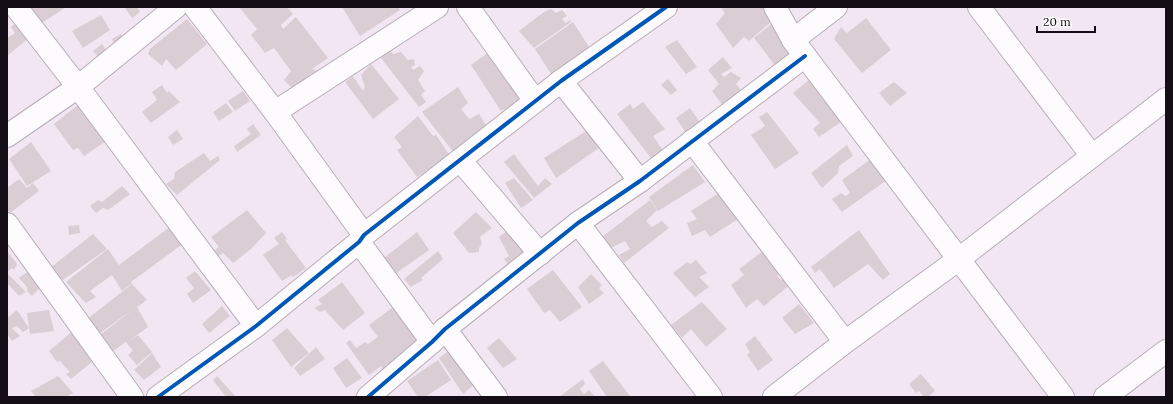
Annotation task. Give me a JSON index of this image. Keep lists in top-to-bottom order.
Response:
{
  "scale_bar": "20 m"
}
